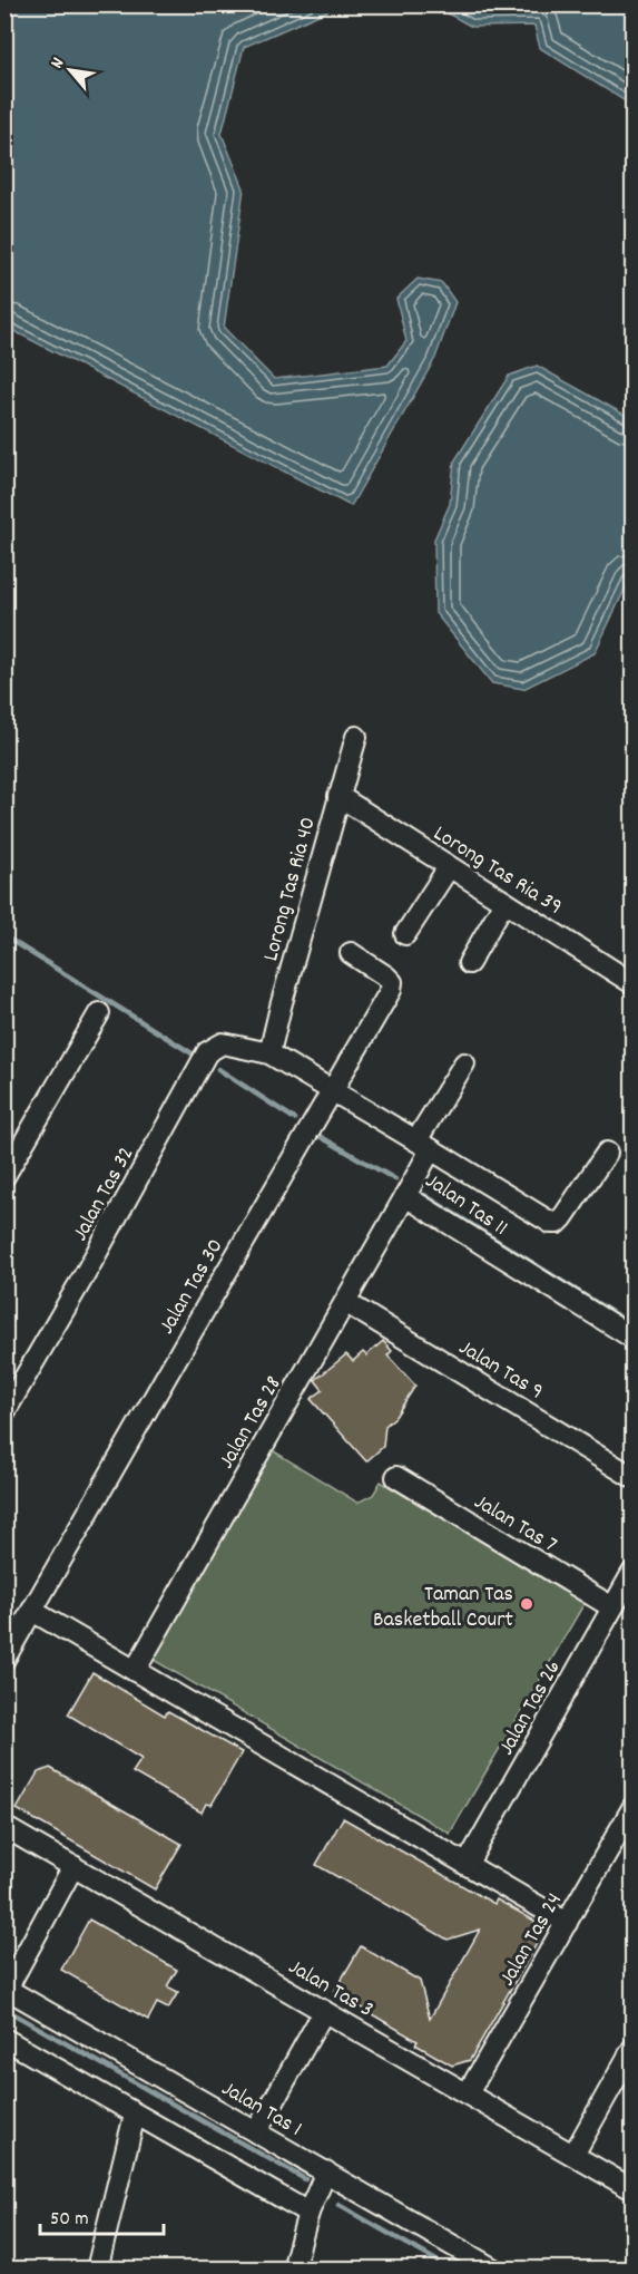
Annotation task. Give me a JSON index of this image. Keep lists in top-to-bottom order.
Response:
{
  "streets": {
    "street": [
      "Lorong Tas Ria 39",
      "Lorong Tas Ria 40",
      "Jalan Tas 32",
      "Jalan Tas 11",
      "Jalan Tas 30",
      "Jalan Tas 9",
      "Jalan Tas 28",
      "Jalan Tas 7",
      "Jalan Tas 26",
      "Jalan Tas 24",
      "Jalan Tas 3",
      "Jalan Tas 1"
    ]
  },
  "crossings": [
    ["Lorong Tas Ria 39", "Lorong Tas Ria 40"],
    ["Lorong Tas Ria 40", "Jalan Tas 32"],
    ["Lorong Tas Ria 40", "Jalan Tas 11"],
    ["Jalan Tas 32", "Jalan Tas 11"],
    ["Jalan Tas 11", "Jalan Tas 30"],
    ["Jalan Tas 11", "Jalan Tas 28"],
    ["Jalan Tas 9", "Jalan Tas 28"],
    ["Jalan Tas 7", "Jalan Tas 26"],
    ["Jalan Tas 24", "Jalan Tas 3"]
  ],
  "places": ["Taman Tas Basketball Court"],
  "scale_bar": "50 m",
  "north": "top left"
}
